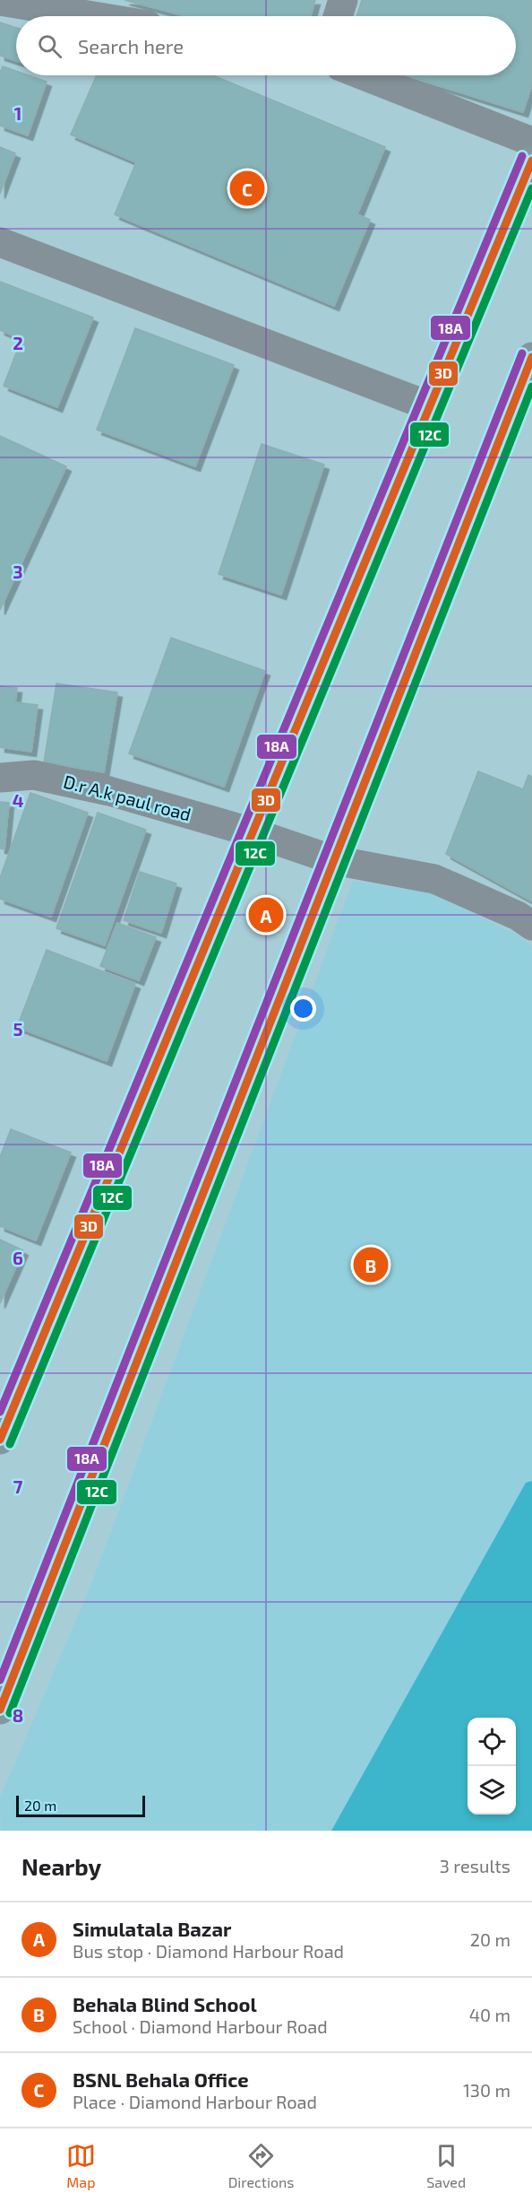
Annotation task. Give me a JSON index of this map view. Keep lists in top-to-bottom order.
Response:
{
  "streets": {
    "street": ["D.r A.k paul road"]
  },
  "lines": ["transit line 18A", "transit line 3D", "transit line 12C"],
  "scale_bar": "20 m",
  "page": {
    "search": "Search here",
    "pins": ["C", "A", "B"],
    "scale": "20 m",
    "heading": ["Nearby", "3 results"],
    "list": [
      {
        "mark": "A",
        "name": "Simulatala Bazar",
        "note": "Bus stop · Diamond Harbour Road",
        "value": "20 m"
      },
      {
        "mark": "B",
        "name": "Behala Blind School",
        "note": "School · Diamond Harbour Road",
        "value": "40 m"
      },
      {
        "mark": "C",
        "name": "BSNL Behala Office",
        "note": "Place · Diamond Harbour Road",
        "value": "130 m"
      }
    ],
    "nav": ["Map", "Directions", "Saved"]
  },
  "grid": {
    "rows": [
      "1",
      "2",
      "3",
      "4",
      "5",
      "6",
      "7",
      "8"
    ]
  }
}
